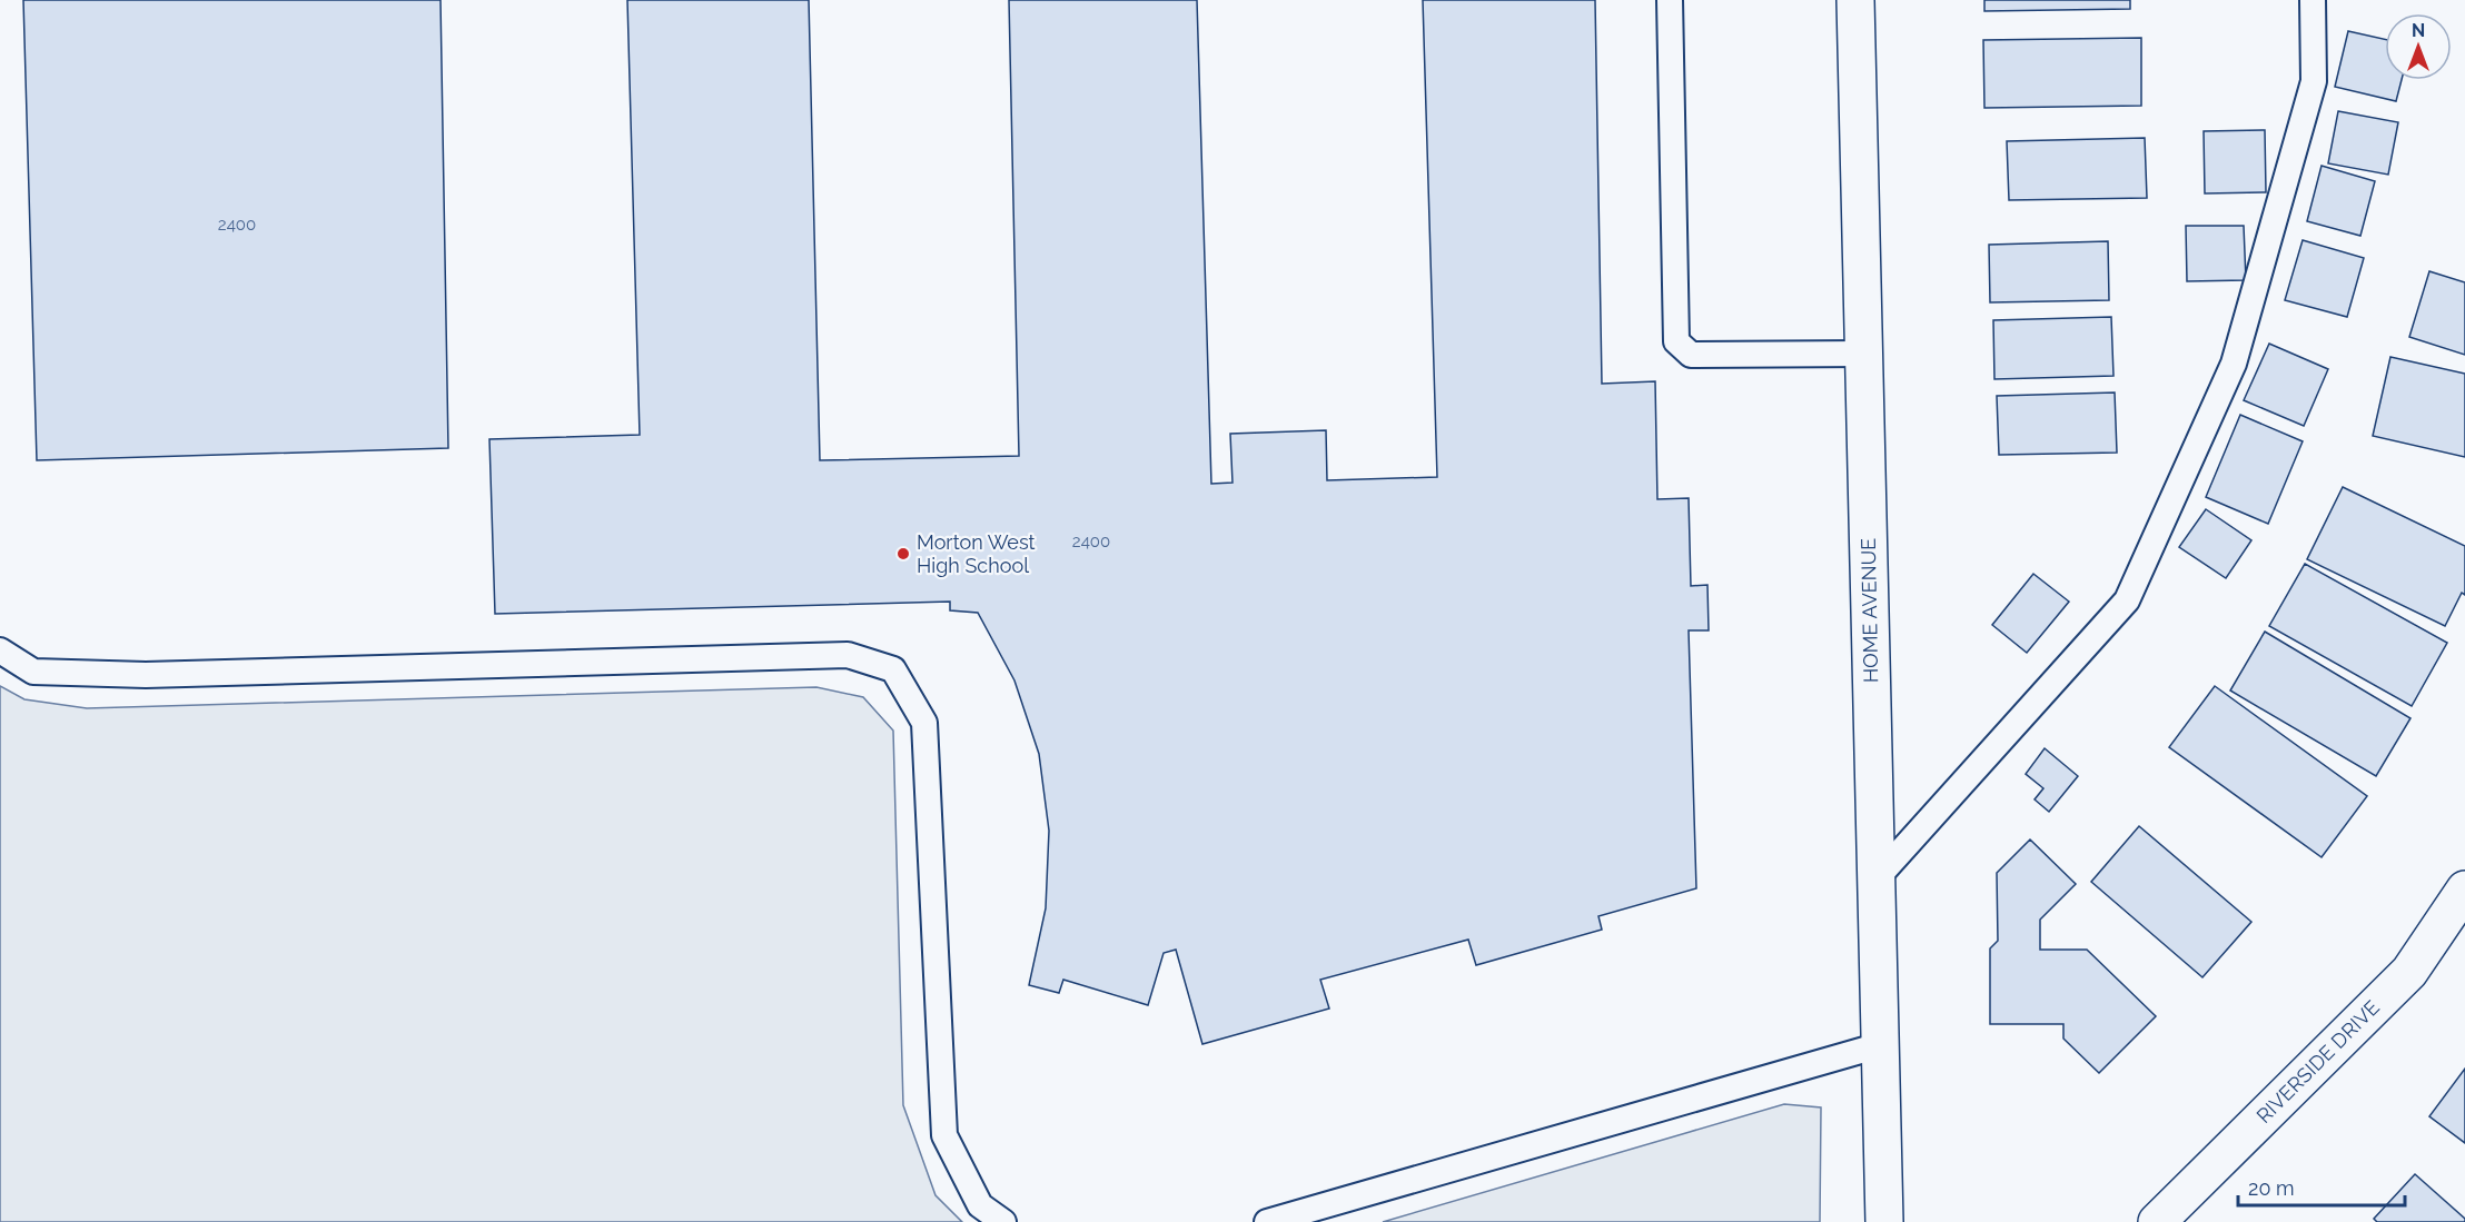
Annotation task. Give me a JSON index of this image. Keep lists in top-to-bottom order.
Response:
{
  "streets": {
    "street": ["HOME AVENUE", "RIVERSIDE DRIVE"]
  },
  "places": ["Morton West High School"],
  "house_numbers": ["2400", "2400"],
  "scale_bar": "20 m",
  "north": "top"
}
